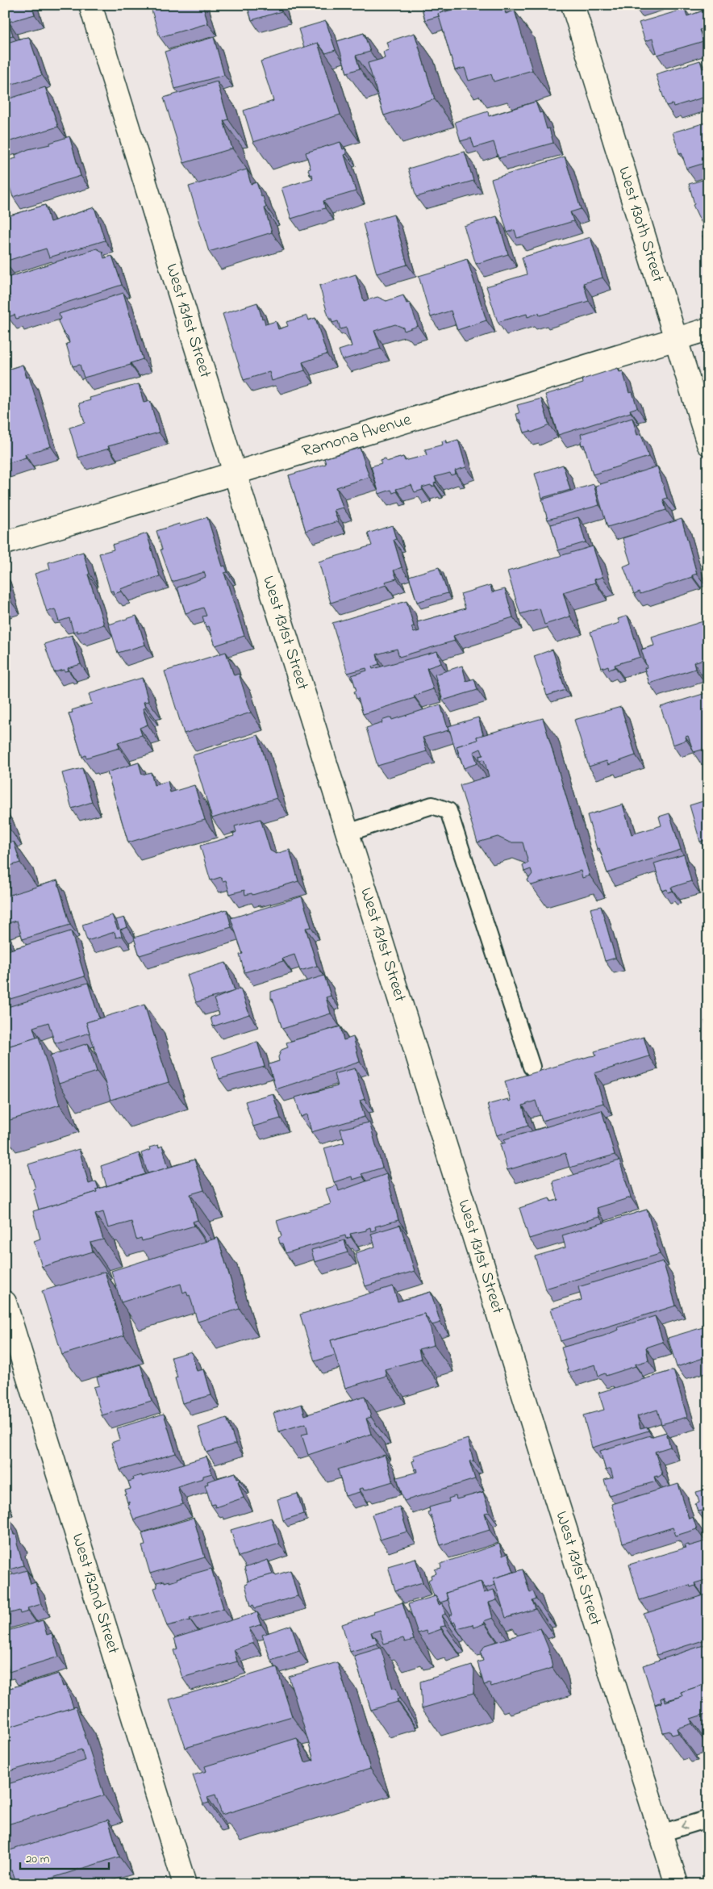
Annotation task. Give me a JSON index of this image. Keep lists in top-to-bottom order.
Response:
{
  "streets": {
    "street": [
      "West 130th Street",
      "West 131st Street",
      "Ramona Avenue",
      "West 132nd Street"
    ]
  },
  "crossings": [
    ["West 130th Street", "Ramona Avenue"],
    ["West 131st Street", "Ramona Avenue"]
  ],
  "scale_bar": "20 m"
}
